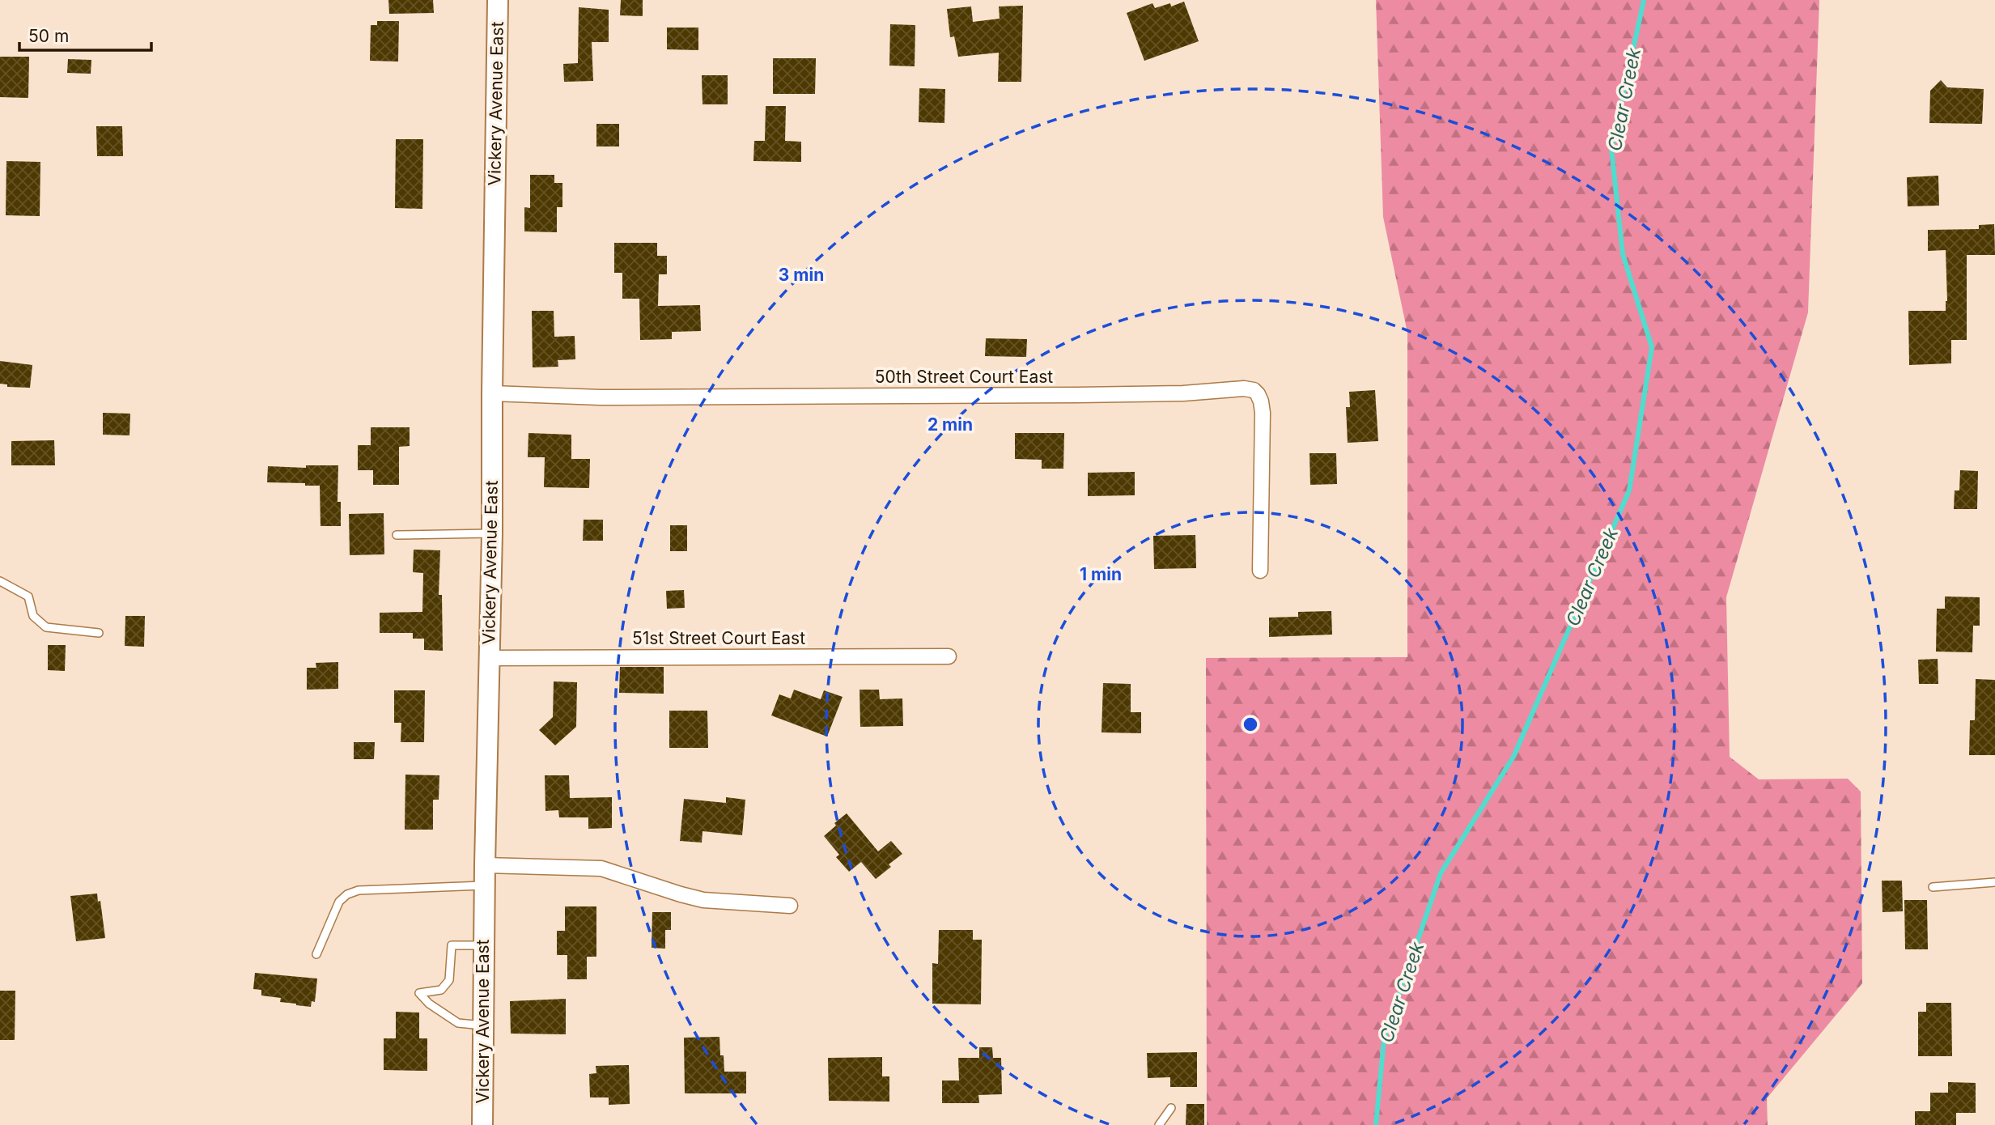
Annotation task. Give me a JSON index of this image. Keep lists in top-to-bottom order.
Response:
{
  "streets": {
    "street": ["Vickery Avenue East", "50th Street Court East", "51st Street Court East"]
  },
  "crossings": [
    ["Vickery Avenue East", "50th Street Court East"],
    ["Vickery Avenue East", "51st Street Court East"]
  ],
  "water": ["Clear Creek"],
  "scale_bar": "50 m",
  "rings": ["3 min", "2 min", "1 min"]
}
